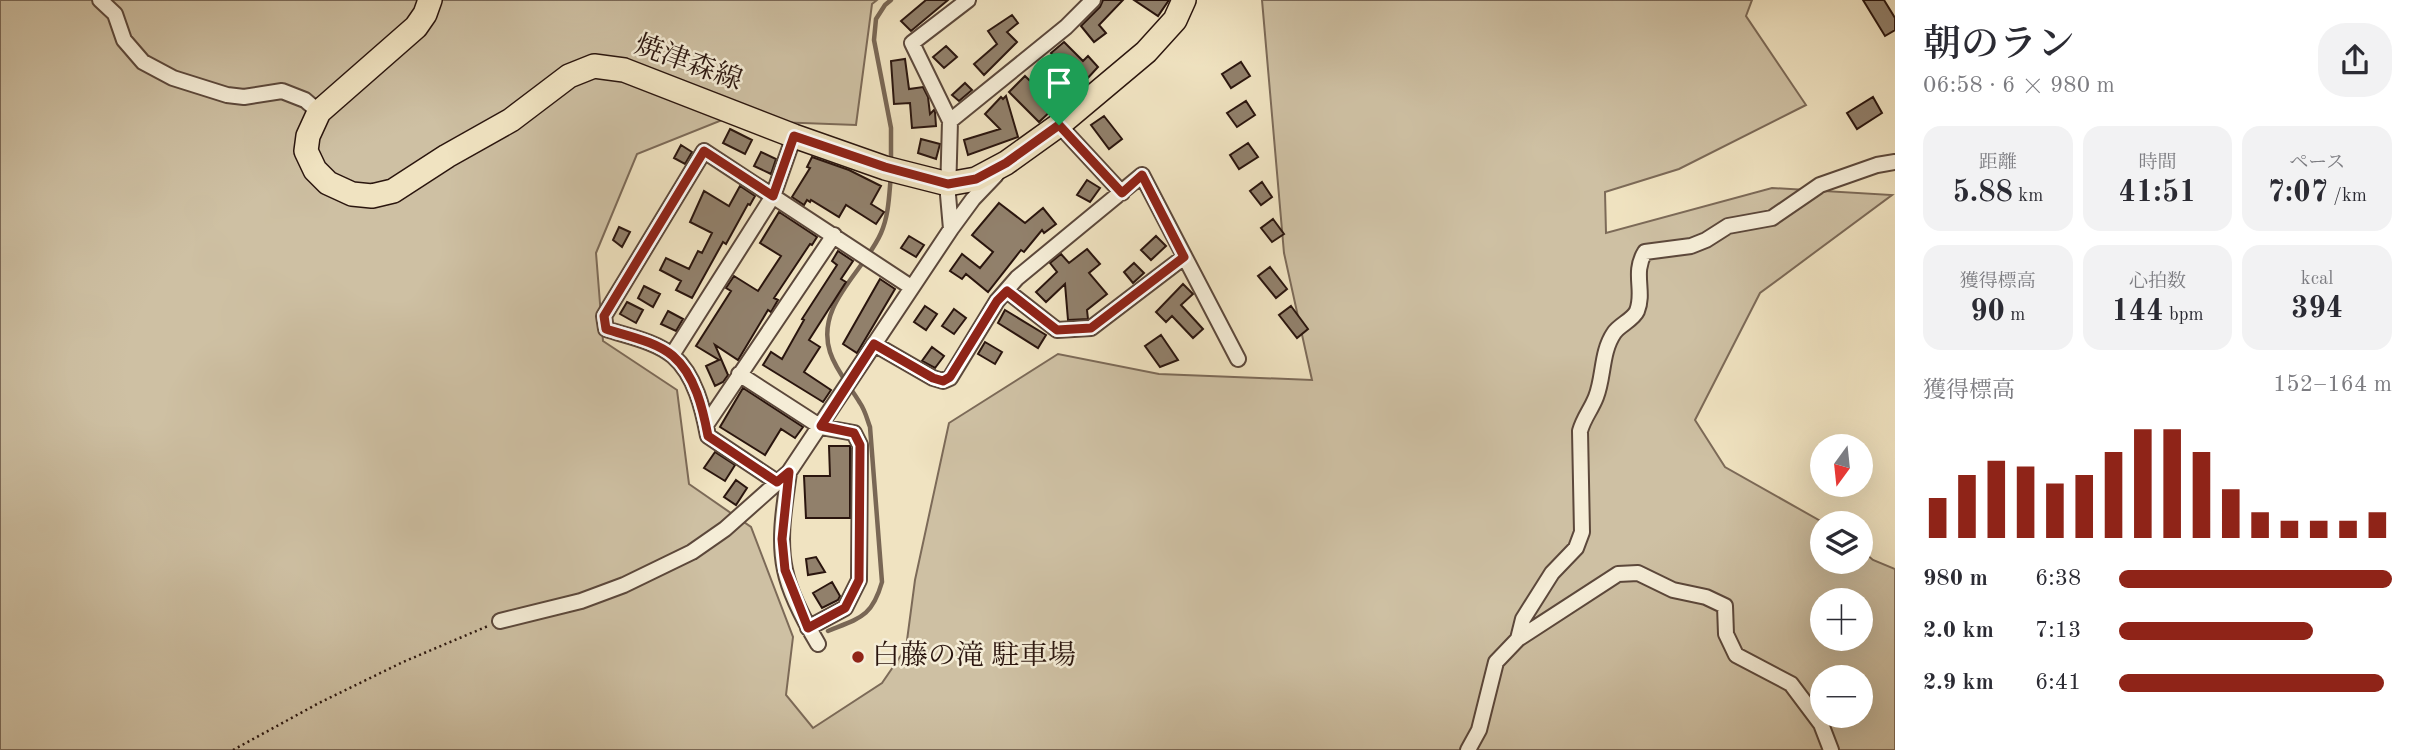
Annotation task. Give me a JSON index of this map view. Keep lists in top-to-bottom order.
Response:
{
  "streets": {
    "main road": ["焼津森線"]
  },
  "places": ["白藤の滝 駐車場"],
  "north": "bottom",
  "page": {
    "heading": ["朝のラン", "06:58 · 6 × 980 m"],
    "stats": [
      ["距離", "5.88 km"],
      ["時間", "41:51"],
      ["ペース", "7:07 /km"],
      ["獲得標高", "90 m"],
      ["心拍数", "144 bpm"],
      ["kcal", "394"]
    ],
    "chart": ["獲得標高", "152–164 m"],
    "map_buttons": ["+", "−"],
    "list": [
      {
        "name": "980 m",
        "note": "6:38"
      },
      {
        "name": "2.0 km",
        "note": "7:13"
      },
      {
        "name": "2.9 km",
        "note": "6:41"
      }
    ]
  }
}
